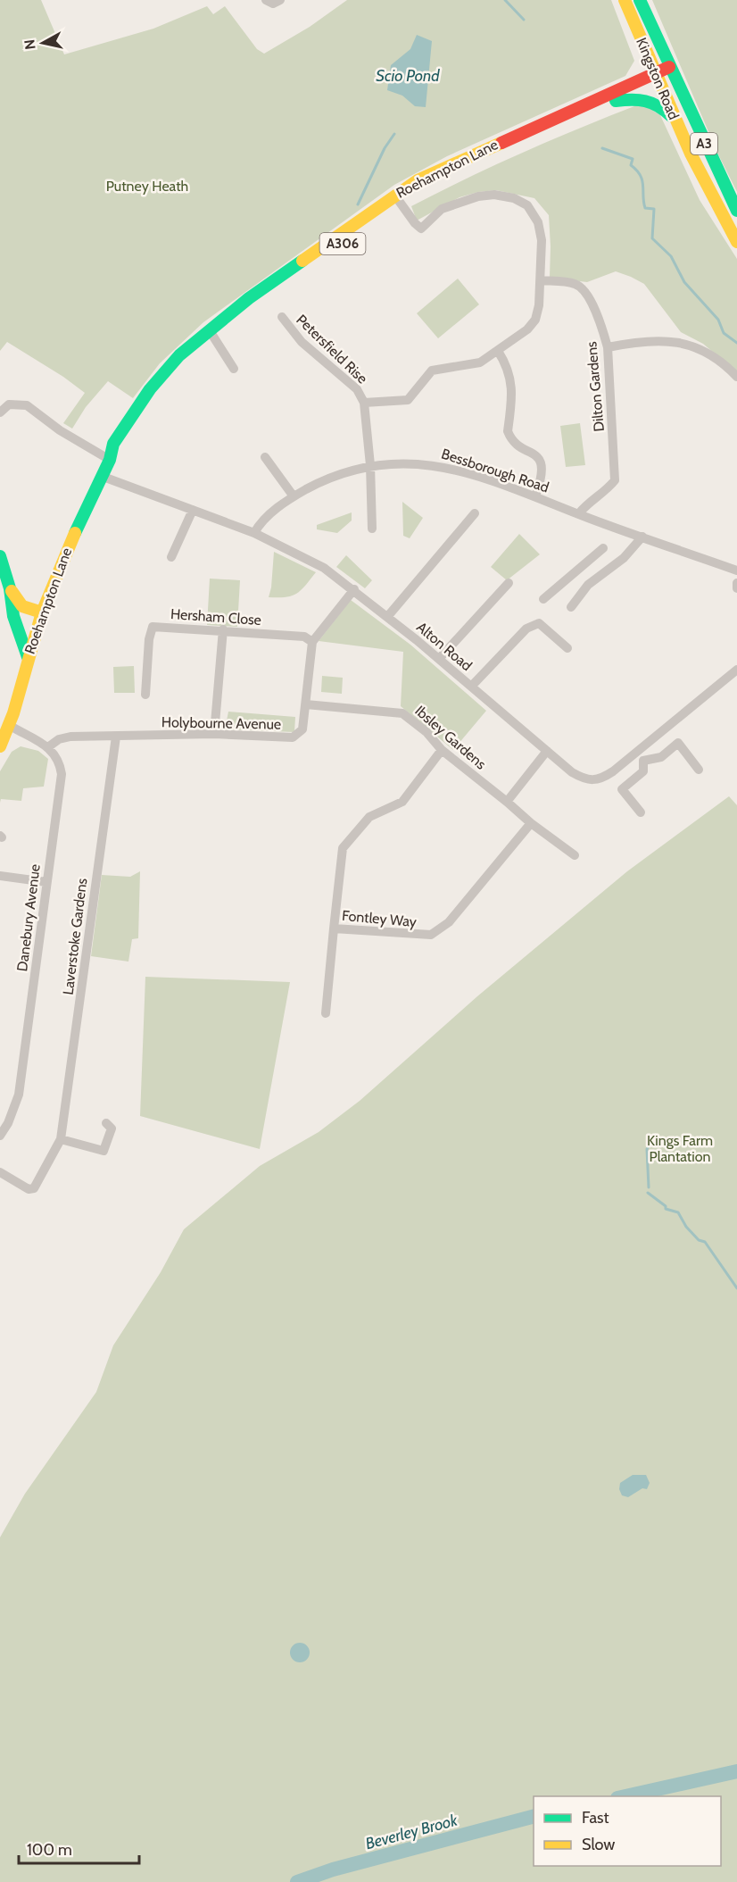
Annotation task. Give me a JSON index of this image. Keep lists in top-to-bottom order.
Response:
{
  "streets": {
    "main road": [
      "Kingston Road",
      "A3",
      "Roehampton Lane",
      "A306"
    ],
    "street": [
      "Petersfield Rise",
      "Dilton Gardens",
      "Bessborough Road",
      "Hersham Close",
      "Alton Road",
      "Holybourne Avenue",
      "Ibsley Gardens",
      "Danebury Avenue",
      "Fontley Way",
      "Laverstoke Gardens"
    ]
  },
  "crossings": [
    ["Kingston Road", "Roehampton Lane"],
    ["Kingston Road", "A306"],
    ["Roehampton Lane", "A306"],
    ["Roehampton Lane", "Alton Road"],
    ["Petersfield Rise", "Bessborough Road"],
    ["Dilton Gardens", "Bessborough Road"],
    ["Bessborough Road", "Alton Road"],
    ["Hersham Close", "Holybourne Avenue"],
    ["Holybourne Avenue", "Ibsley Gardens"],
    ["Holybourne Avenue", "Danebury Avenue"],
    ["Holybourne Avenue", "Laverstoke Gardens"],
    ["Ibsley Gardens", "Fontley Way"]
  ],
  "water": ["Scio Pond", "Beverley Brook"],
  "parks": ["Putney Heath", "Kings Farm Plantation"],
  "legend": ["Fast", "Slow"],
  "scale_bar": "100 m",
  "north": "left"
}
